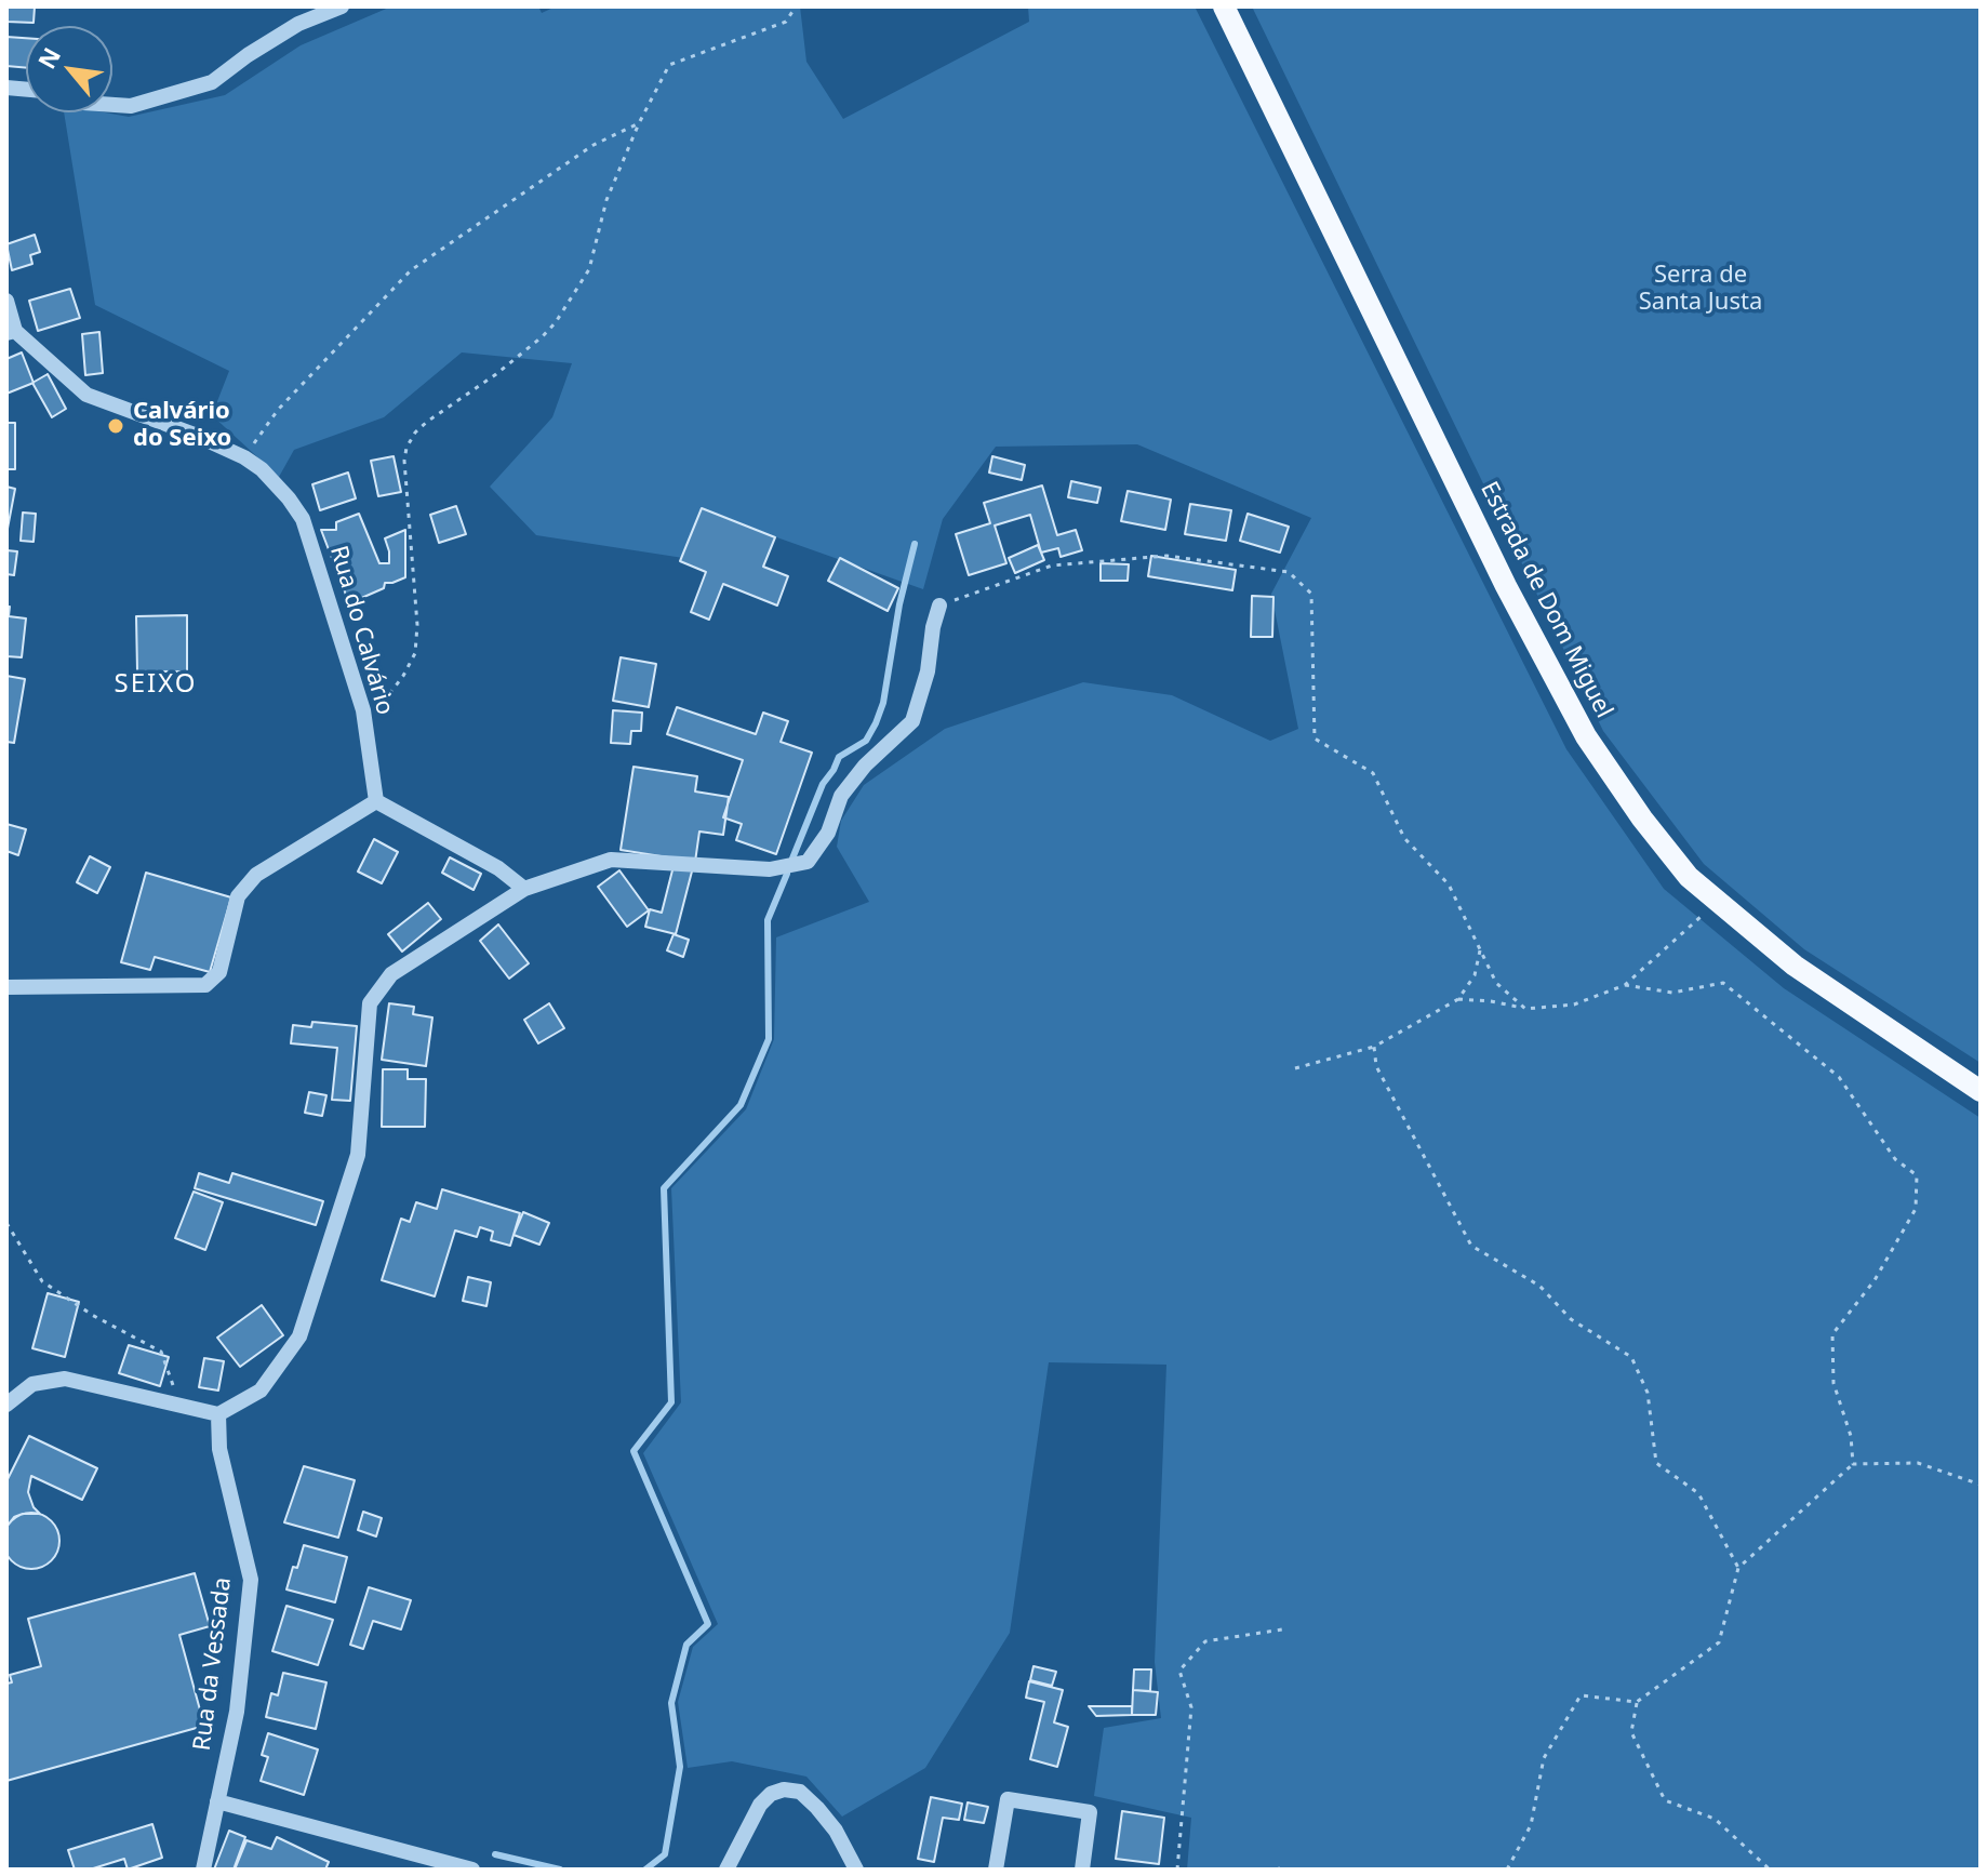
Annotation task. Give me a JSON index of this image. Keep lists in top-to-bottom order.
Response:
{
  "streets": {
    "main road": ["Estrada de Dom Miguel"],
    "street": ["Rua do Calvário", "Rua da Vessada"]
  },
  "districts": ["SEIXO"],
  "parks": ["Serra de Santa Justa"],
  "places": ["Calvário do Seixo"],
  "north": "top left"
}
